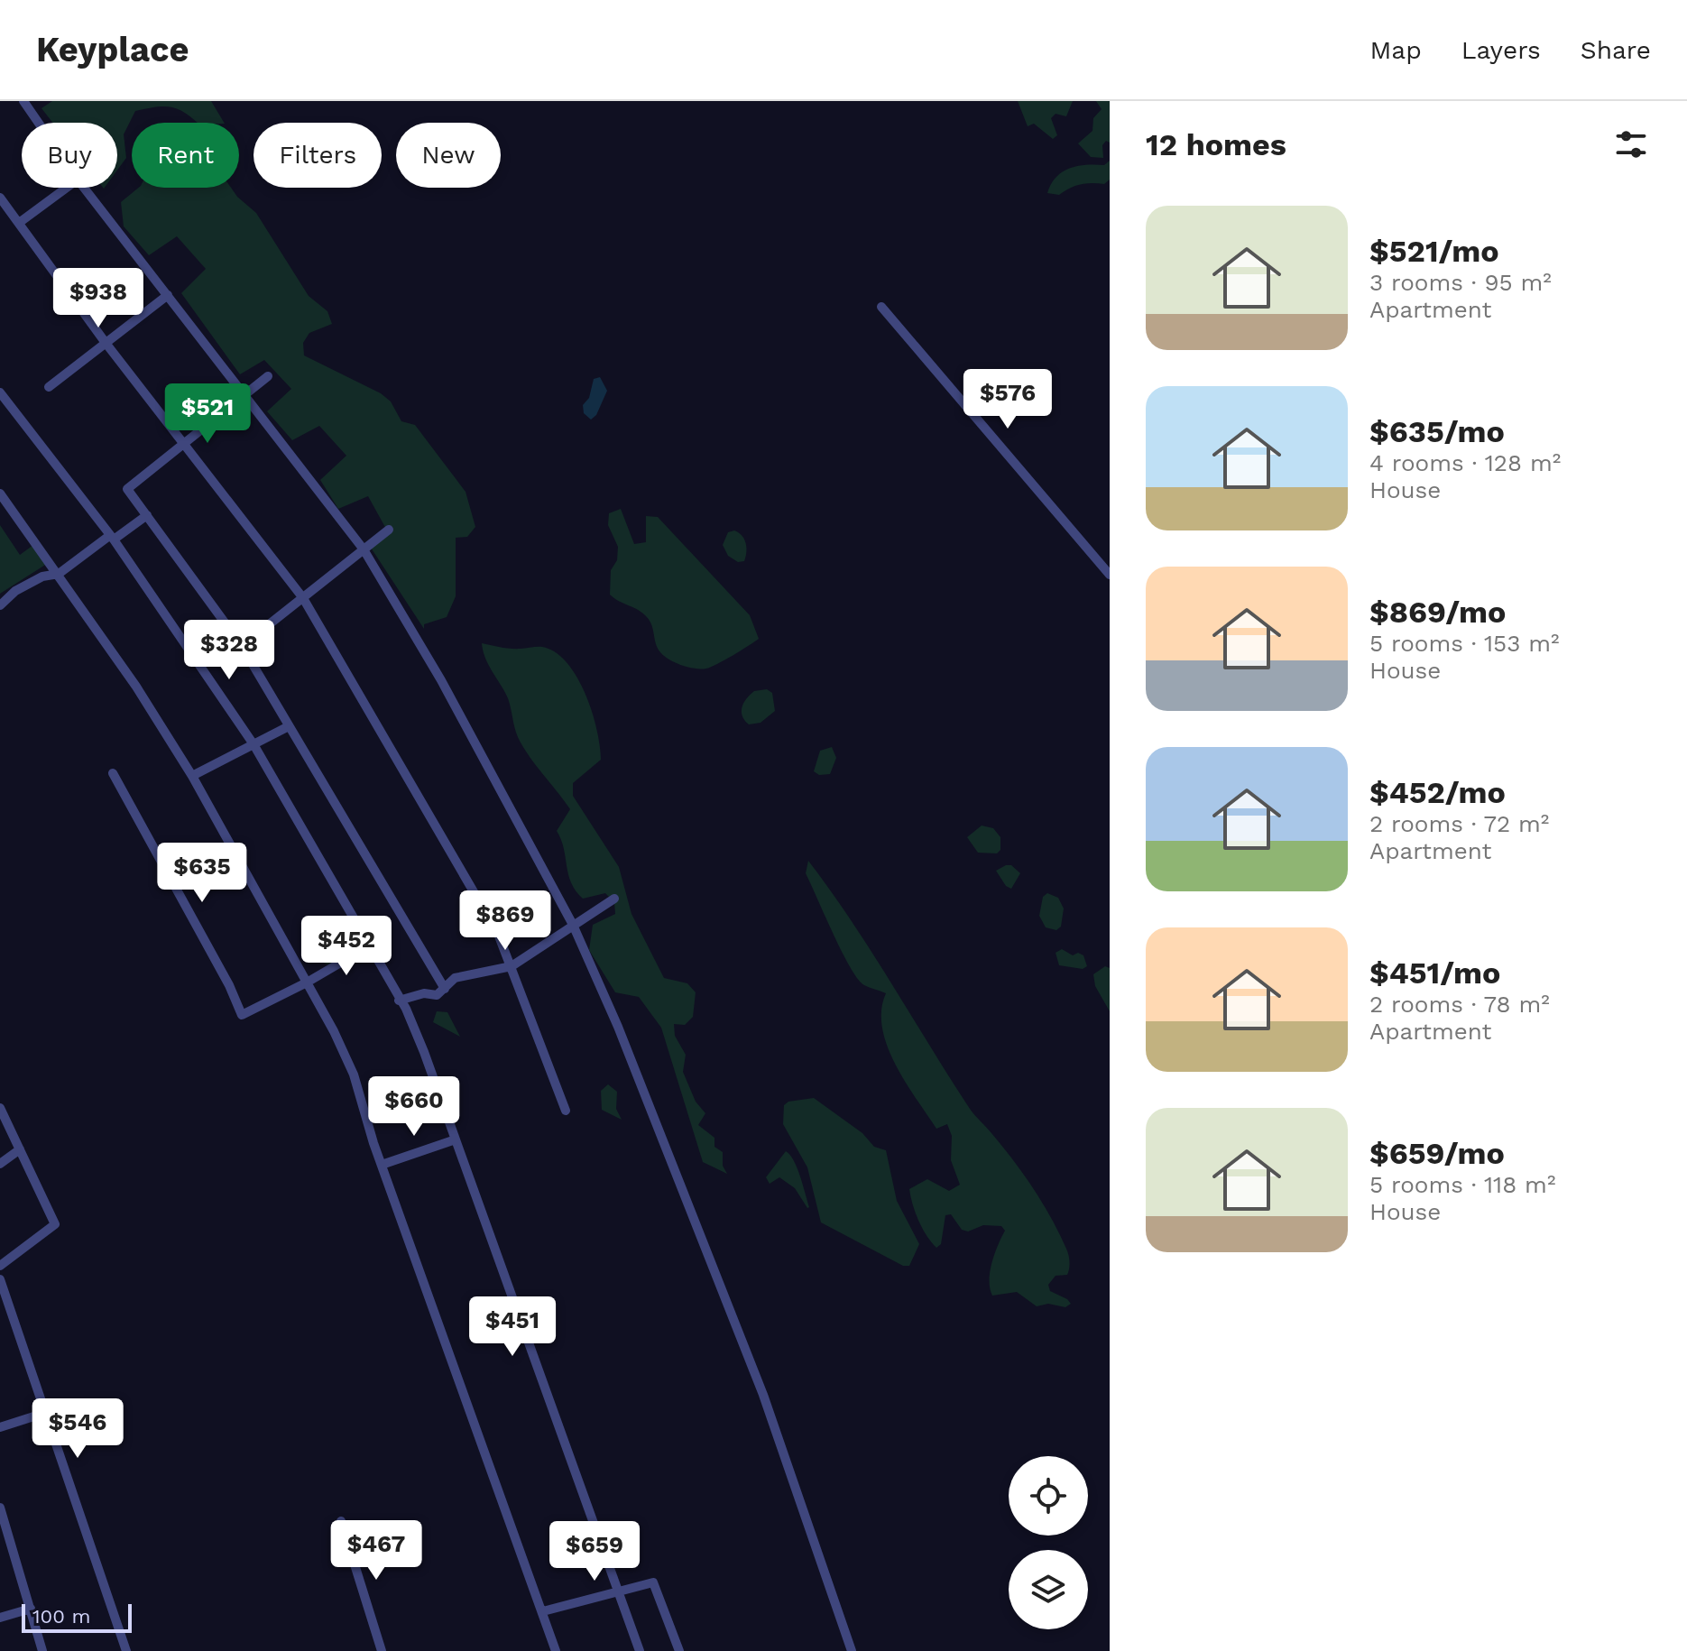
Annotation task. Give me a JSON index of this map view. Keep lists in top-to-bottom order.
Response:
{
  "scale_bar": "100 m",
  "page": {
    "header": "Keyplace",
    "nav": ["Map", "Layers", "Share"],
    "heading": "12 homes",
    "chip": [
      "Buy",
      "Rent",
      "Filters",
      "New"
    ],
    "list": [
      {
        "name": "$521/mo",
        "note": "3 rooms · 95 m² · Apartment"
      },
      {
        "name": "$635/mo",
        "note": "4 rooms · 128 m² · House"
      },
      {
        "name": "$869/mo",
        "note": "5 rooms · 153 m² · House"
      },
      {
        "name": "$452/mo",
        "note": "2 rooms · 72 m² · Apartment"
      },
      {
        "name": "$451/mo",
        "note": "2 rooms · 78 m² · Apartment"
      },
      {
        "name": "$659/mo",
        "note": "5 rooms · 118 m² · House"
      }
    ],
    "price": [
      "$938",
      "$576",
      "$521",
      "$328",
      "$635",
      "$869",
      "$452",
      "$660",
      "$451",
      "$546",
      "$467",
      "$659"
    ],
    "scale": "100 m"
  }
}
